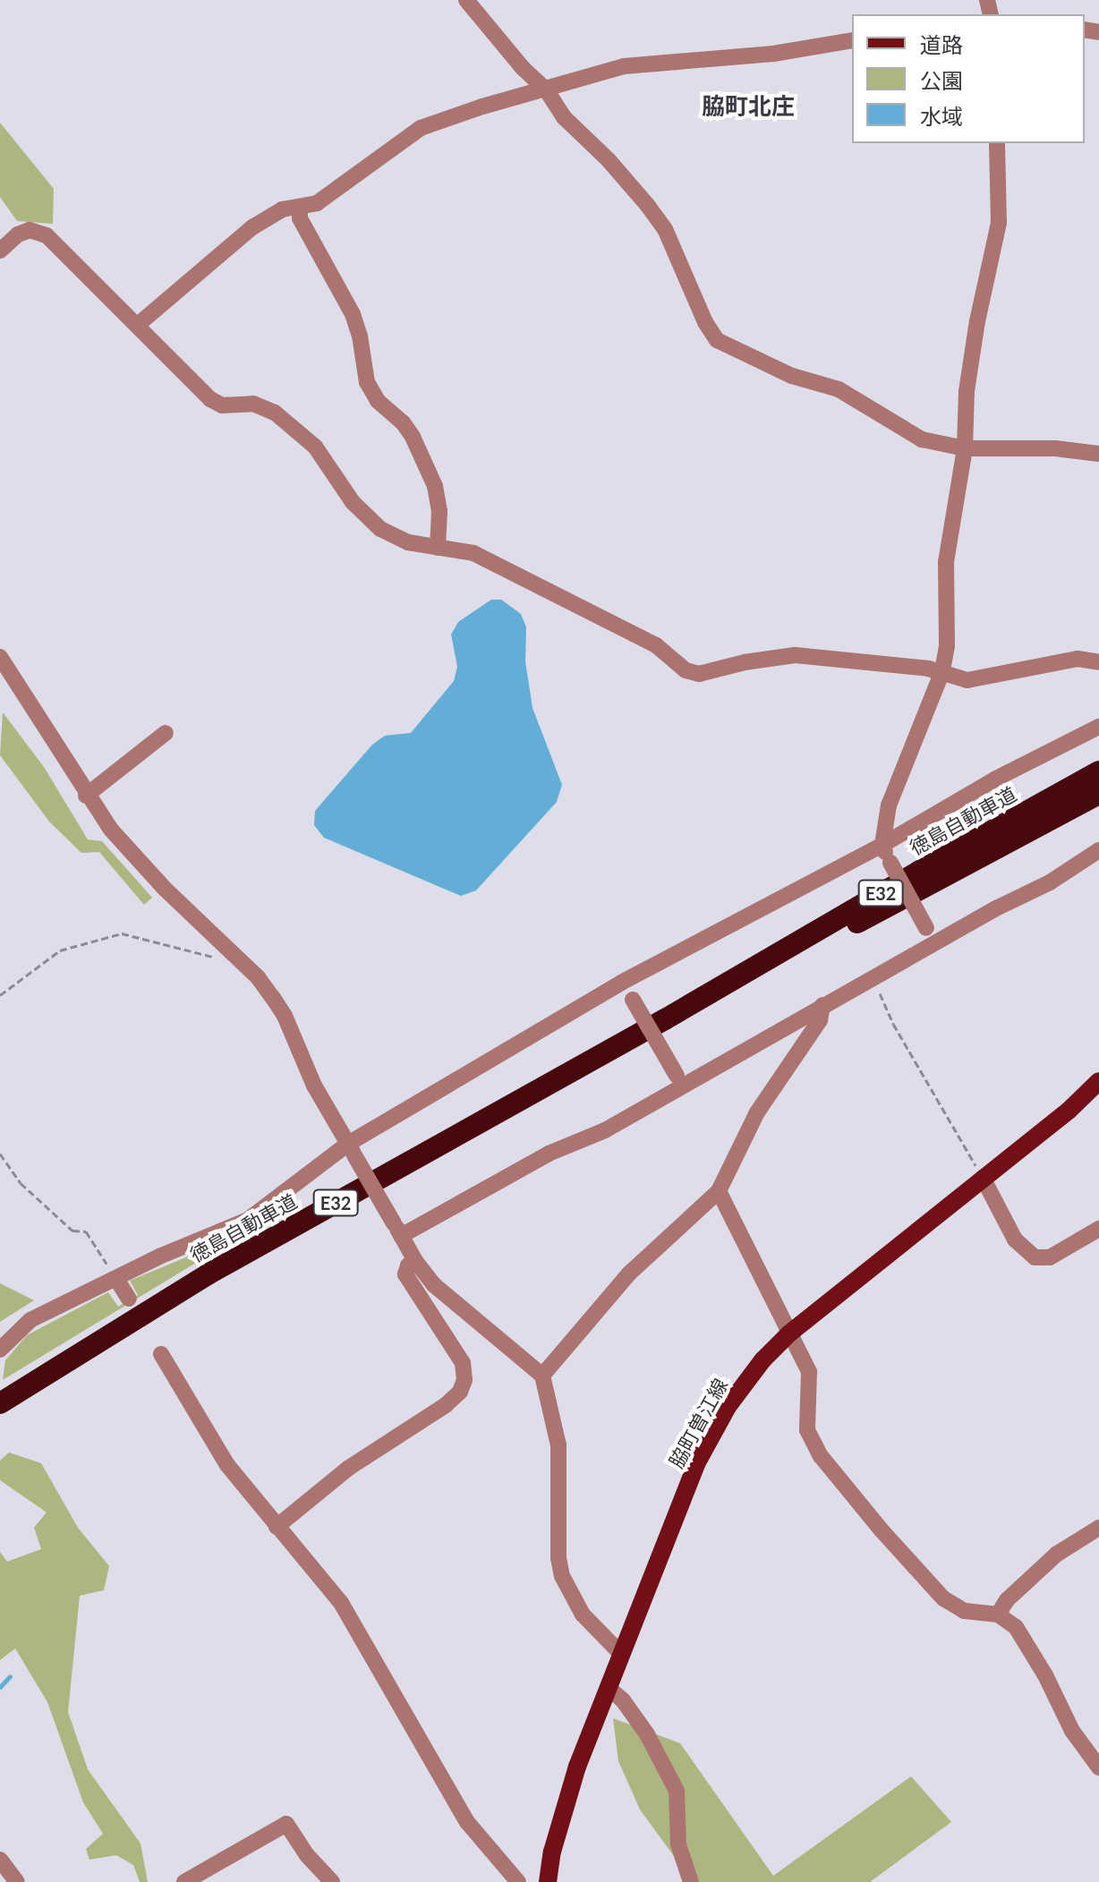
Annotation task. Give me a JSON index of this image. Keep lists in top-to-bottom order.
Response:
{
  "streets": {
    "highway": ["徳島自動車道", "E32"],
    "main road": ["脇町曽江線"]
  },
  "districts": ["脇町北庄"],
  "legend": ["道路", "公園", "水域"]
}
